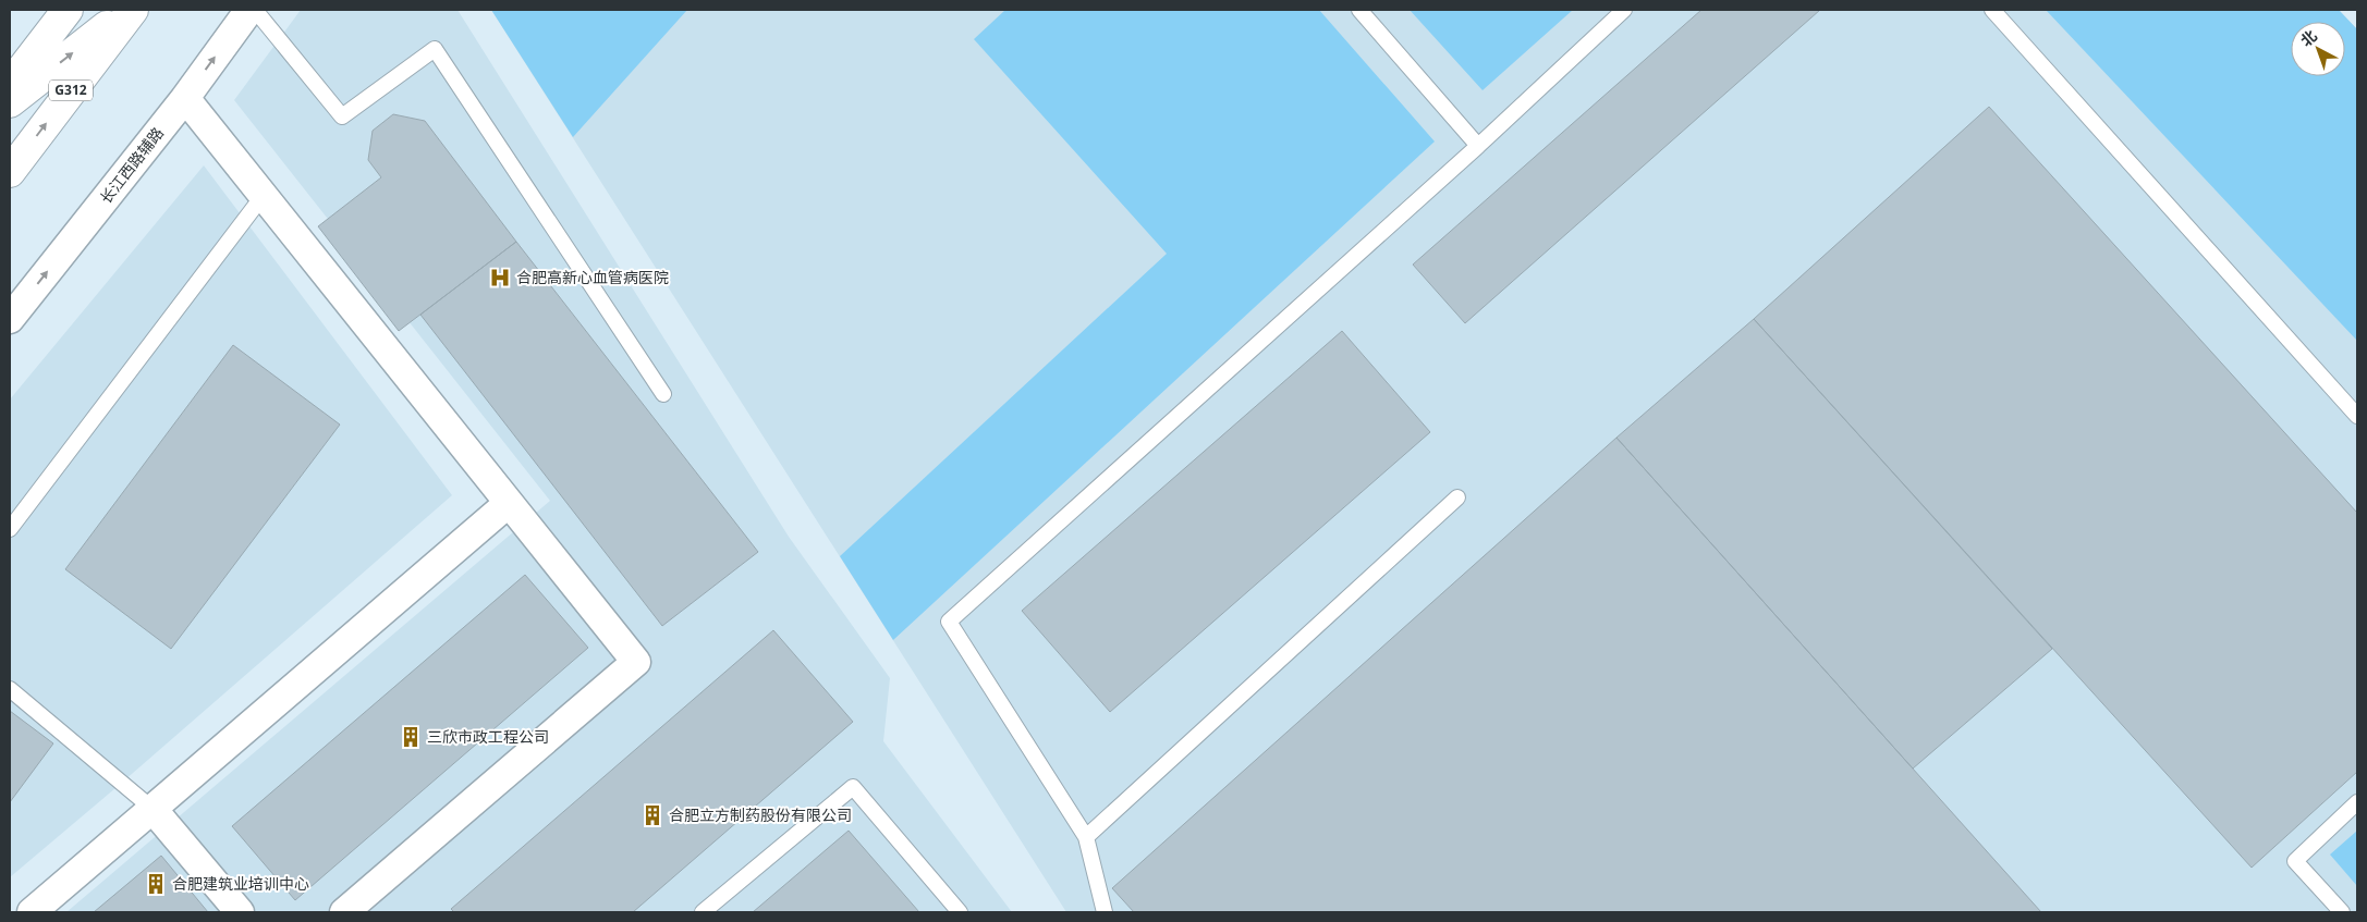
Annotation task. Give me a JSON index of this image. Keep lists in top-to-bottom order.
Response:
{
  "streets": {
    "highway": ["G312"],
    "street": ["长江西路辅路"]
  },
  "one_way": ["长江西路辅路"],
  "places": {
    "hospital": ["合肥高新心血管病医院"],
    "building": ["三欣市政工程公司", "合肥立方制药股份有限公司", "合肥建筑业培训中心"]
  },
  "north": "top left"
}
